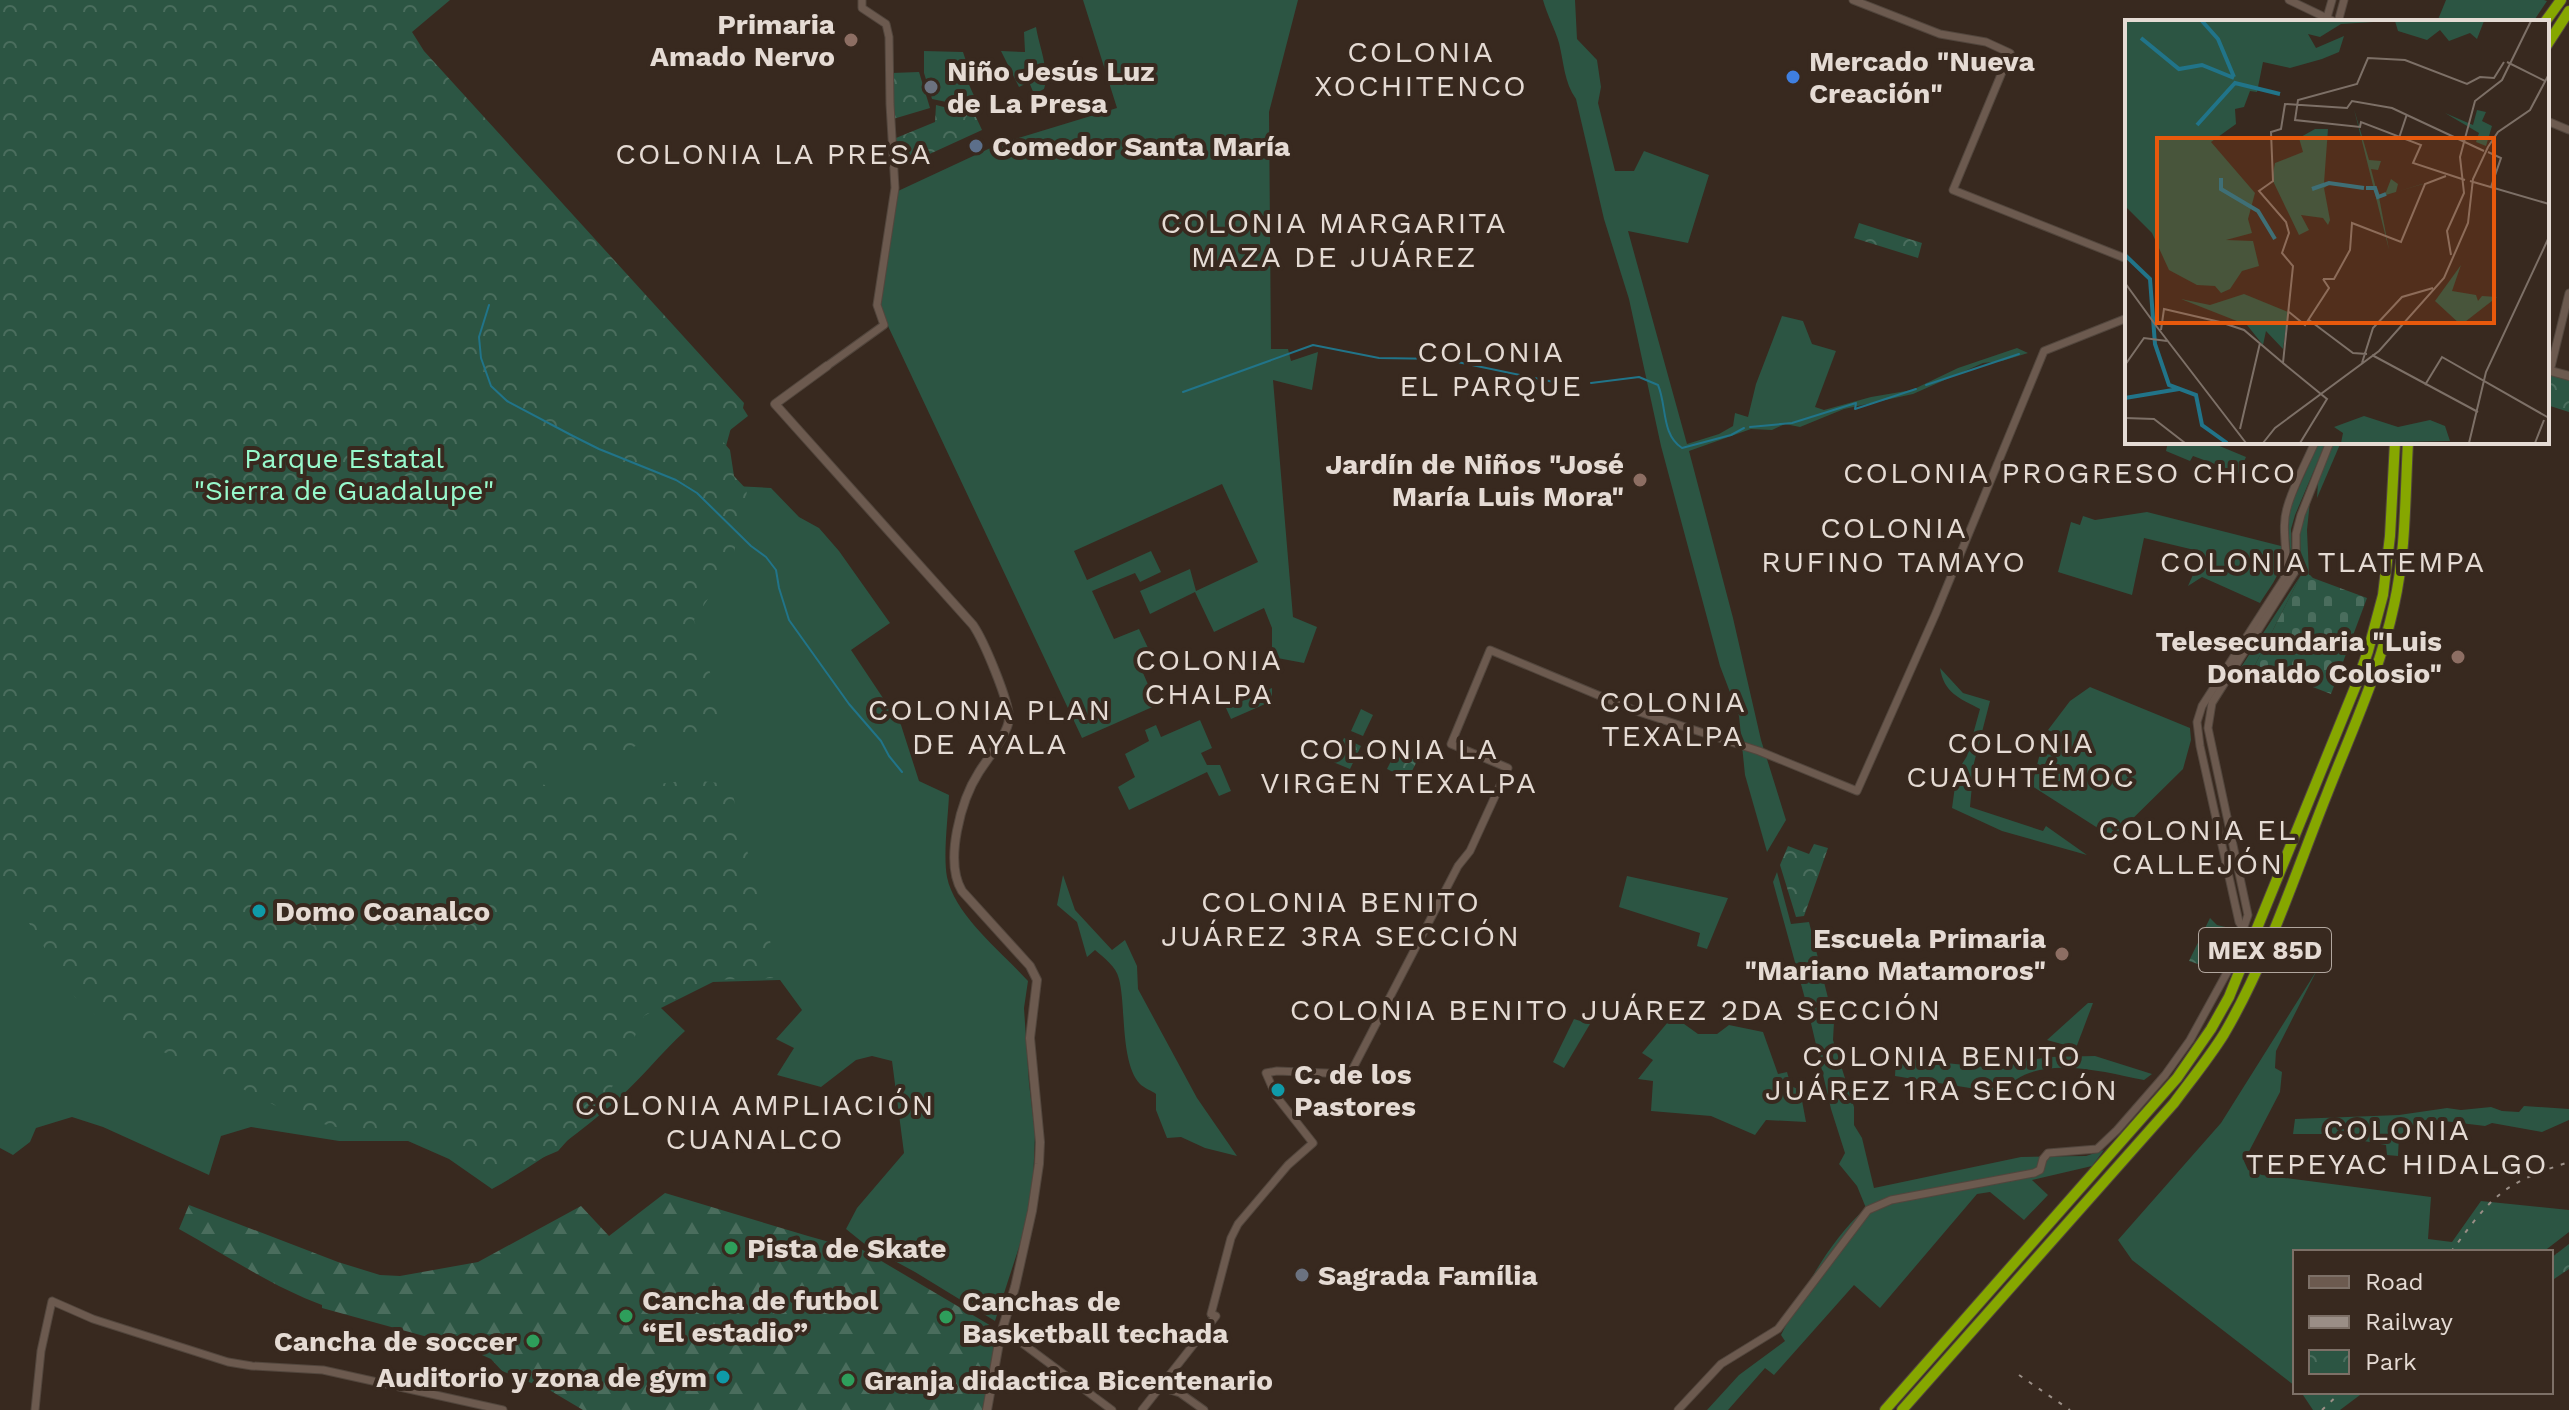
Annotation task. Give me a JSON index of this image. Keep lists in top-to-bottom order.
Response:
{
  "streets": {
    "highway": ["MEX 85D"]
  },
  "districts": [
    "COLONIA XOCHITENCO",
    "COLONIA LA PRESA",
    "COLONIA MARGARITA MAZA DE JUÁREZ",
    "COLONIA EL PARQUE",
    "COLONIA PROGRESO CHICO",
    "COLONIA RUFINO TAMAYO",
    "COLONIA TLATEMPA",
    "COLONIA CHALPA",
    "COLONIA TEXALPA",
    "COLONIA PLAN DE AYALA",
    "COLONIA CUAUHTÉMOC",
    "COLONIA LA VIRGEN TEXALPA",
    "COLONIA EL CALLEJÓN",
    "COLONIA BENITO JUÁREZ 3RA SECCIÓN",
    "COLONIA BENITO JUÁREZ 2DA SECCIÓN",
    "COLONIA BENITO JUÁREZ 1RA SECCIÓN",
    "COLONIA AMPLIACIÓN CUANALCO",
    "COLONIA TEPEYAC HIDALGO"
  ],
  "parks": ["Parque Estatal \"Sierra de Guadalupe\""],
  "places": [
    "Primaria Amado Nervo",
    "Mercado \"Nueva Creación\"",
    "Niño Jesús Luz de La Presa",
    "Comedor Santa María",
    "Jardín de Niños \"José María Luis Mora\"",
    "Telesecundaria \"Luis Donaldo Colosio\"",
    "Domo Coanalco",
    "Escuela Primaria \"Mariano Matamoros\"",
    "C. de los Pastores",
    "Pista de Skate",
    "Sagrada Família",
    "Cancha de futbol “El estadio”",
    "Canchas de Basketball techada",
    "Cancha de soccer",
    "Auditorio y zona de gym",
    "Granja didactica Bicentenario"
  ],
  "legend": ["Road", "Railway", "Park"]
}
